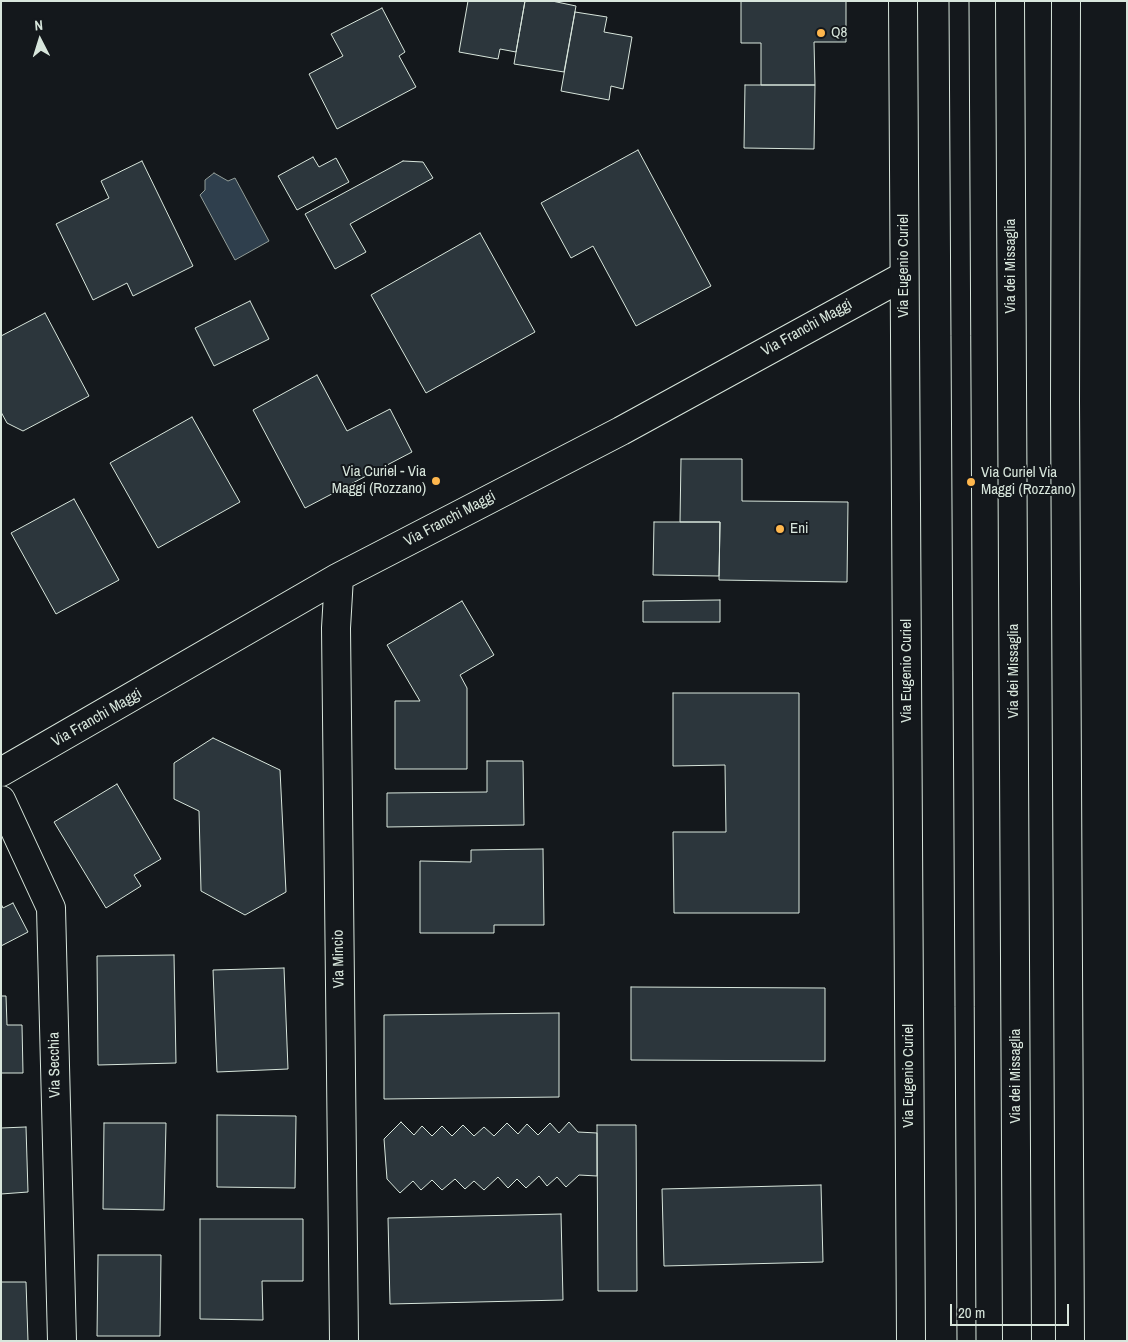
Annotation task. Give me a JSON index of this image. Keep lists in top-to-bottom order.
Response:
{
  "streets": {
    "street": [
      "Via Eugenio Curiel",
      "Via dei Missaglia",
      "Via Franchi Maggi",
      "Via Mincio",
      "Via Secchia"
    ]
  },
  "crossings": [
    ["Via Eugenio Curiel", "Via Franchi Maggi"],
    ["Via Franchi Maggi", "Via Mincio"]
  ],
  "places": [
    "Q8",
    "Via Curiel - Via Maggi (Rozzano)",
    "Via Curiel Via Maggi (Rozzano)",
    "Eni"
  ],
  "scale_bar": "20 m",
  "north": "top"
}
